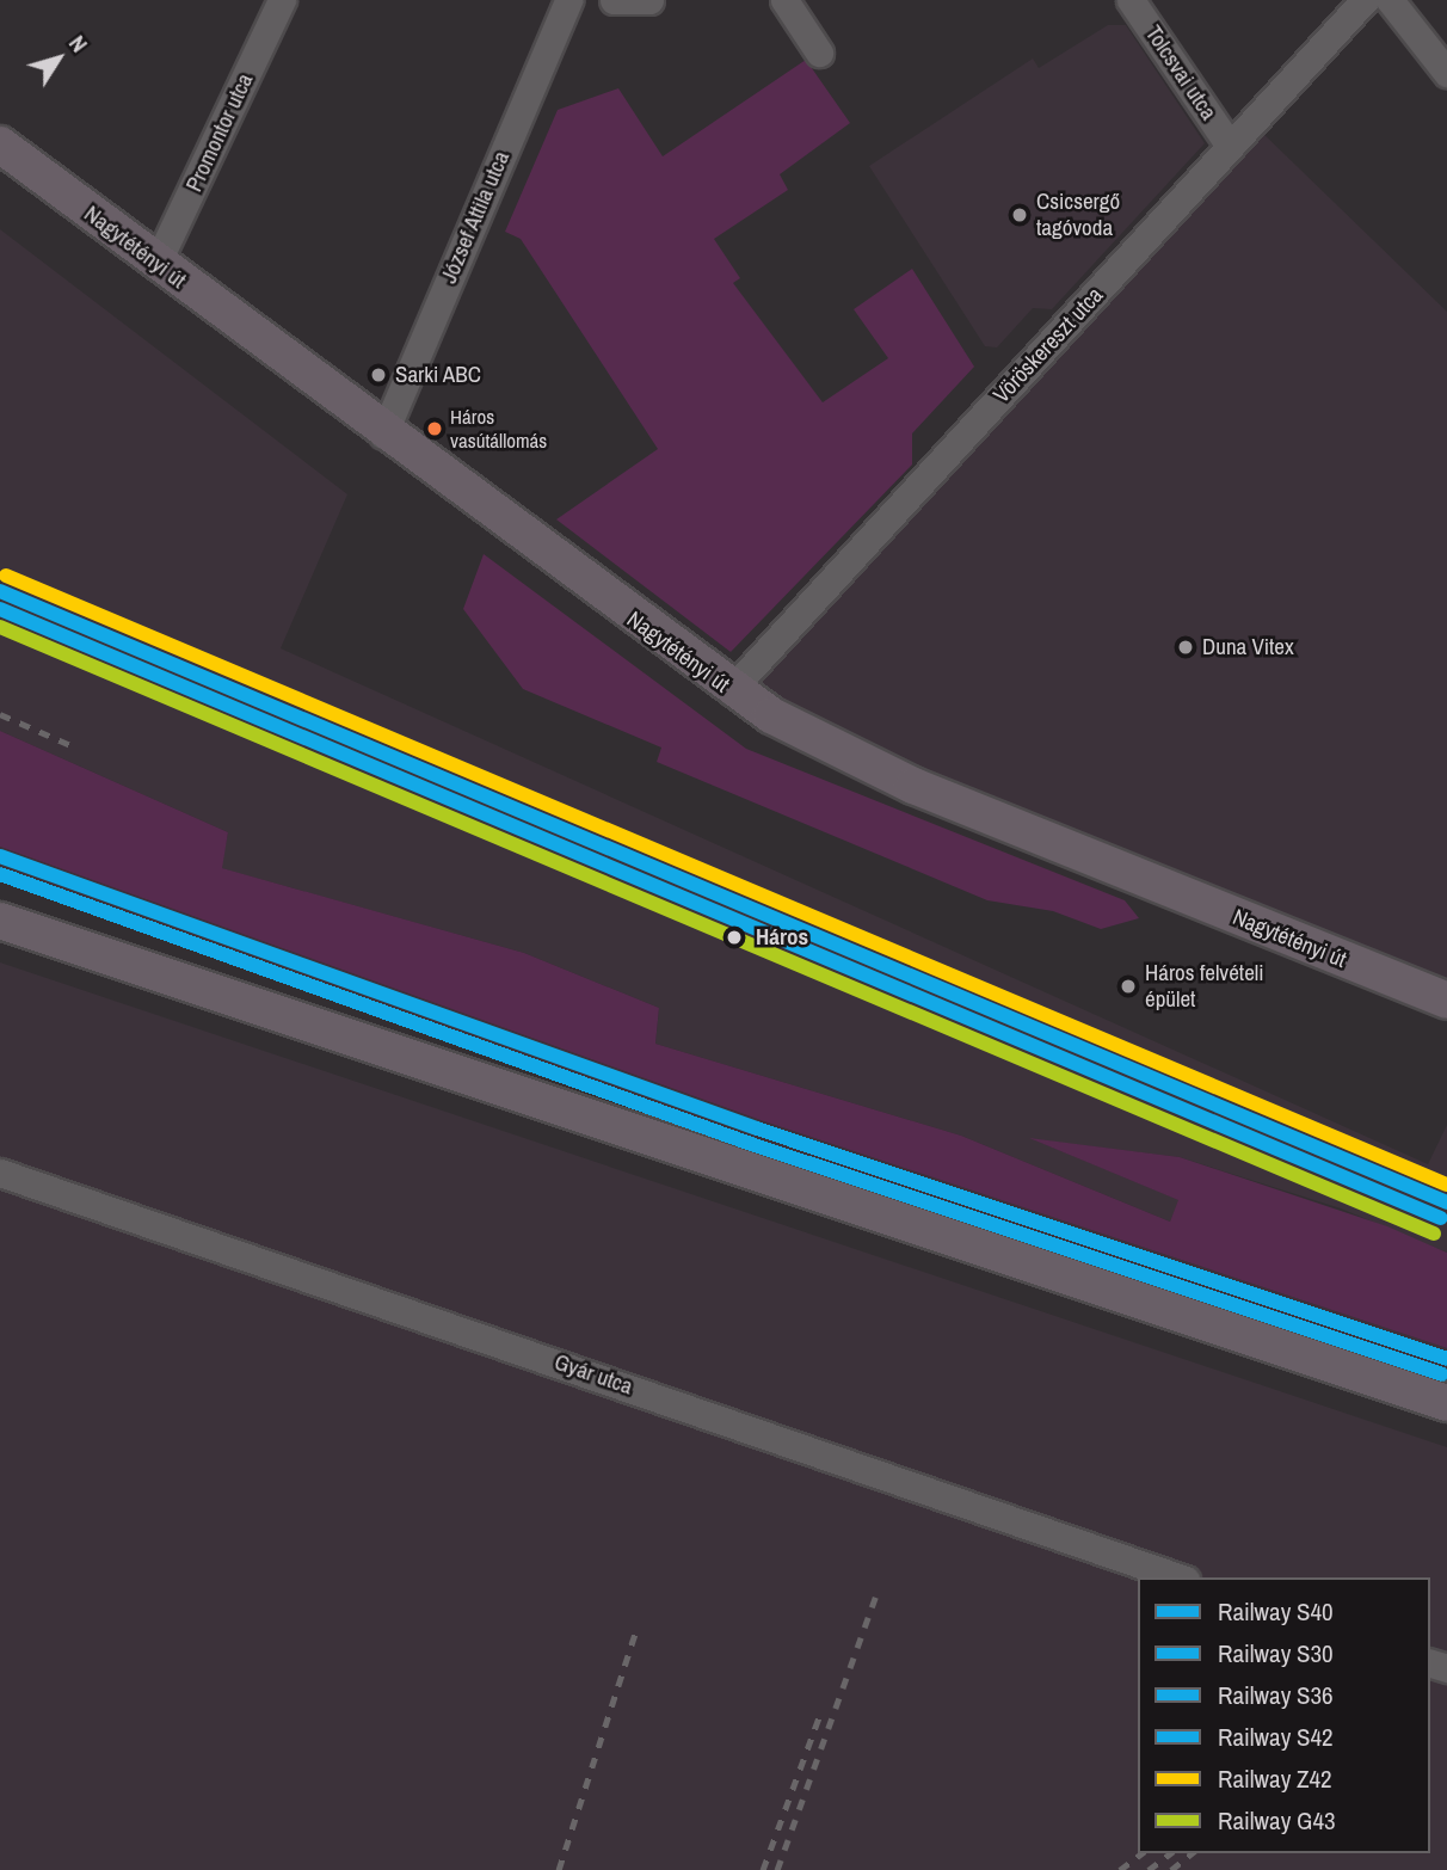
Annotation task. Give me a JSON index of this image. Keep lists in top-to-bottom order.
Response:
{
  "streets": {
    "main road": ["Nagytétényi út"],
    "street": [
      "Tolcsvai utca",
      "Promontor utca",
      "József Attila utca",
      "Vöröskereszt utca",
      "Gyár utca"
    ]
  },
  "crossings": [
    ["Tolcsvai utca", "Vöröskereszt utca"],
    ["Promontor utca", "Nagytétényi út"],
    ["József Attila utca", "Nagytétényi út"],
    ["Nagytétényi út", "Vöröskereszt utca"]
  ],
  "places": [
    "Csicsergő tagóvoda",
    "Sarki ABC",
    "Háros vasútállomás",
    "Duna Vitex",
    "Háros",
    "Háros felvételi épület"
  ],
  "lines": [
    "rail line Z42",
    "rail line S40",
    "rail line S42",
    "rail line G43",
    "rail line S30",
    "rail line S36"
  ],
  "legend": [
    "Railway S40",
    "Railway S30",
    "Railway S36",
    "Railway S42",
    "Railway Z42",
    "Railway G43"
  ],
  "north": "top right"
}
